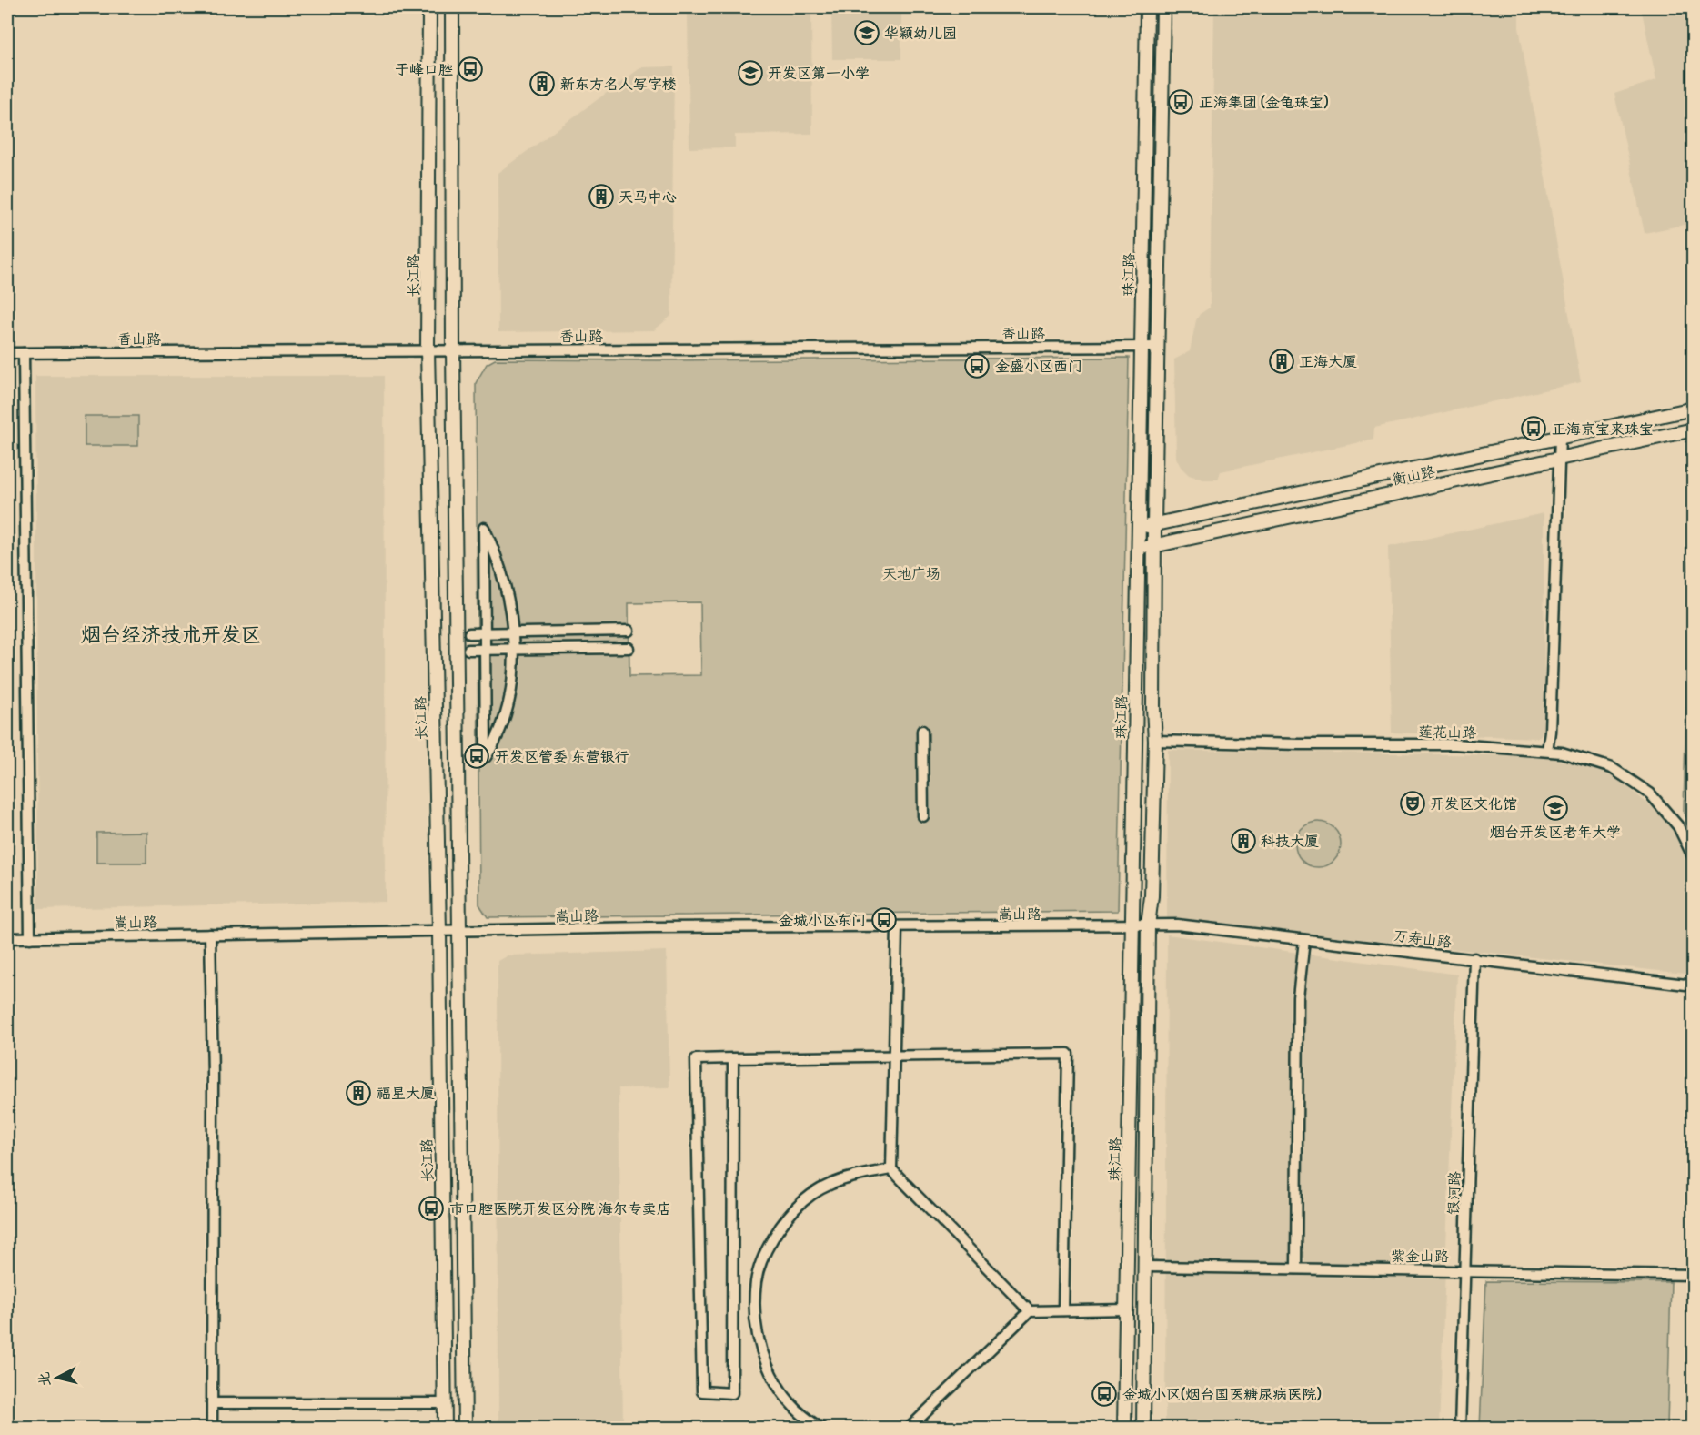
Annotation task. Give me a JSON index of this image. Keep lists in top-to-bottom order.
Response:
{
  "streets": {
    "main road": ["珠江路", "长江路", "衡山路"],
    "street": [
      "香山路",
      "莲花山路",
      "嵩山路",
      "万寿山路",
      "银河路",
      "紫金山路"
    ]
  },
  "crossings": [
    ["珠江路", "香山路"],
    ["珠江路", "衡山路"],
    ["珠江路", "嵩山路"],
    ["长江路", "香山路"],
    ["长江路", "嵩山路"],
    ["嵩山路", "万寿山路"],
    ["万寿山路", "银河路"],
    ["银河路", "紫金山路"]
  ],
  "districts": ["烟台经济技术开发区"],
  "parks": ["天地广场"],
  "places": {
    "school or university": ["华颖幼儿园", "开发区第一小学", "烟台开发区老年大学"],
    "bus stop": [
      "于峰口腔",
      "正海集团 (金龟珠宝)",
      "金盛小区西门",
      "正海京宝来珠宝",
      "开发区管委 东营银行",
      "金城小区东门",
      "市口腔医院开发区分院 海尔专卖店",
      "金城小区(烟台国医糖尿病医院)"
    ],
    "building": [
      "新东方名人写字楼",
      "天马中心",
      "正海大厦",
      "科技大厦",
      "福星大厦"
    ],
    "theatre": ["开发区文化馆"]
  },
  "north": "left"
}
